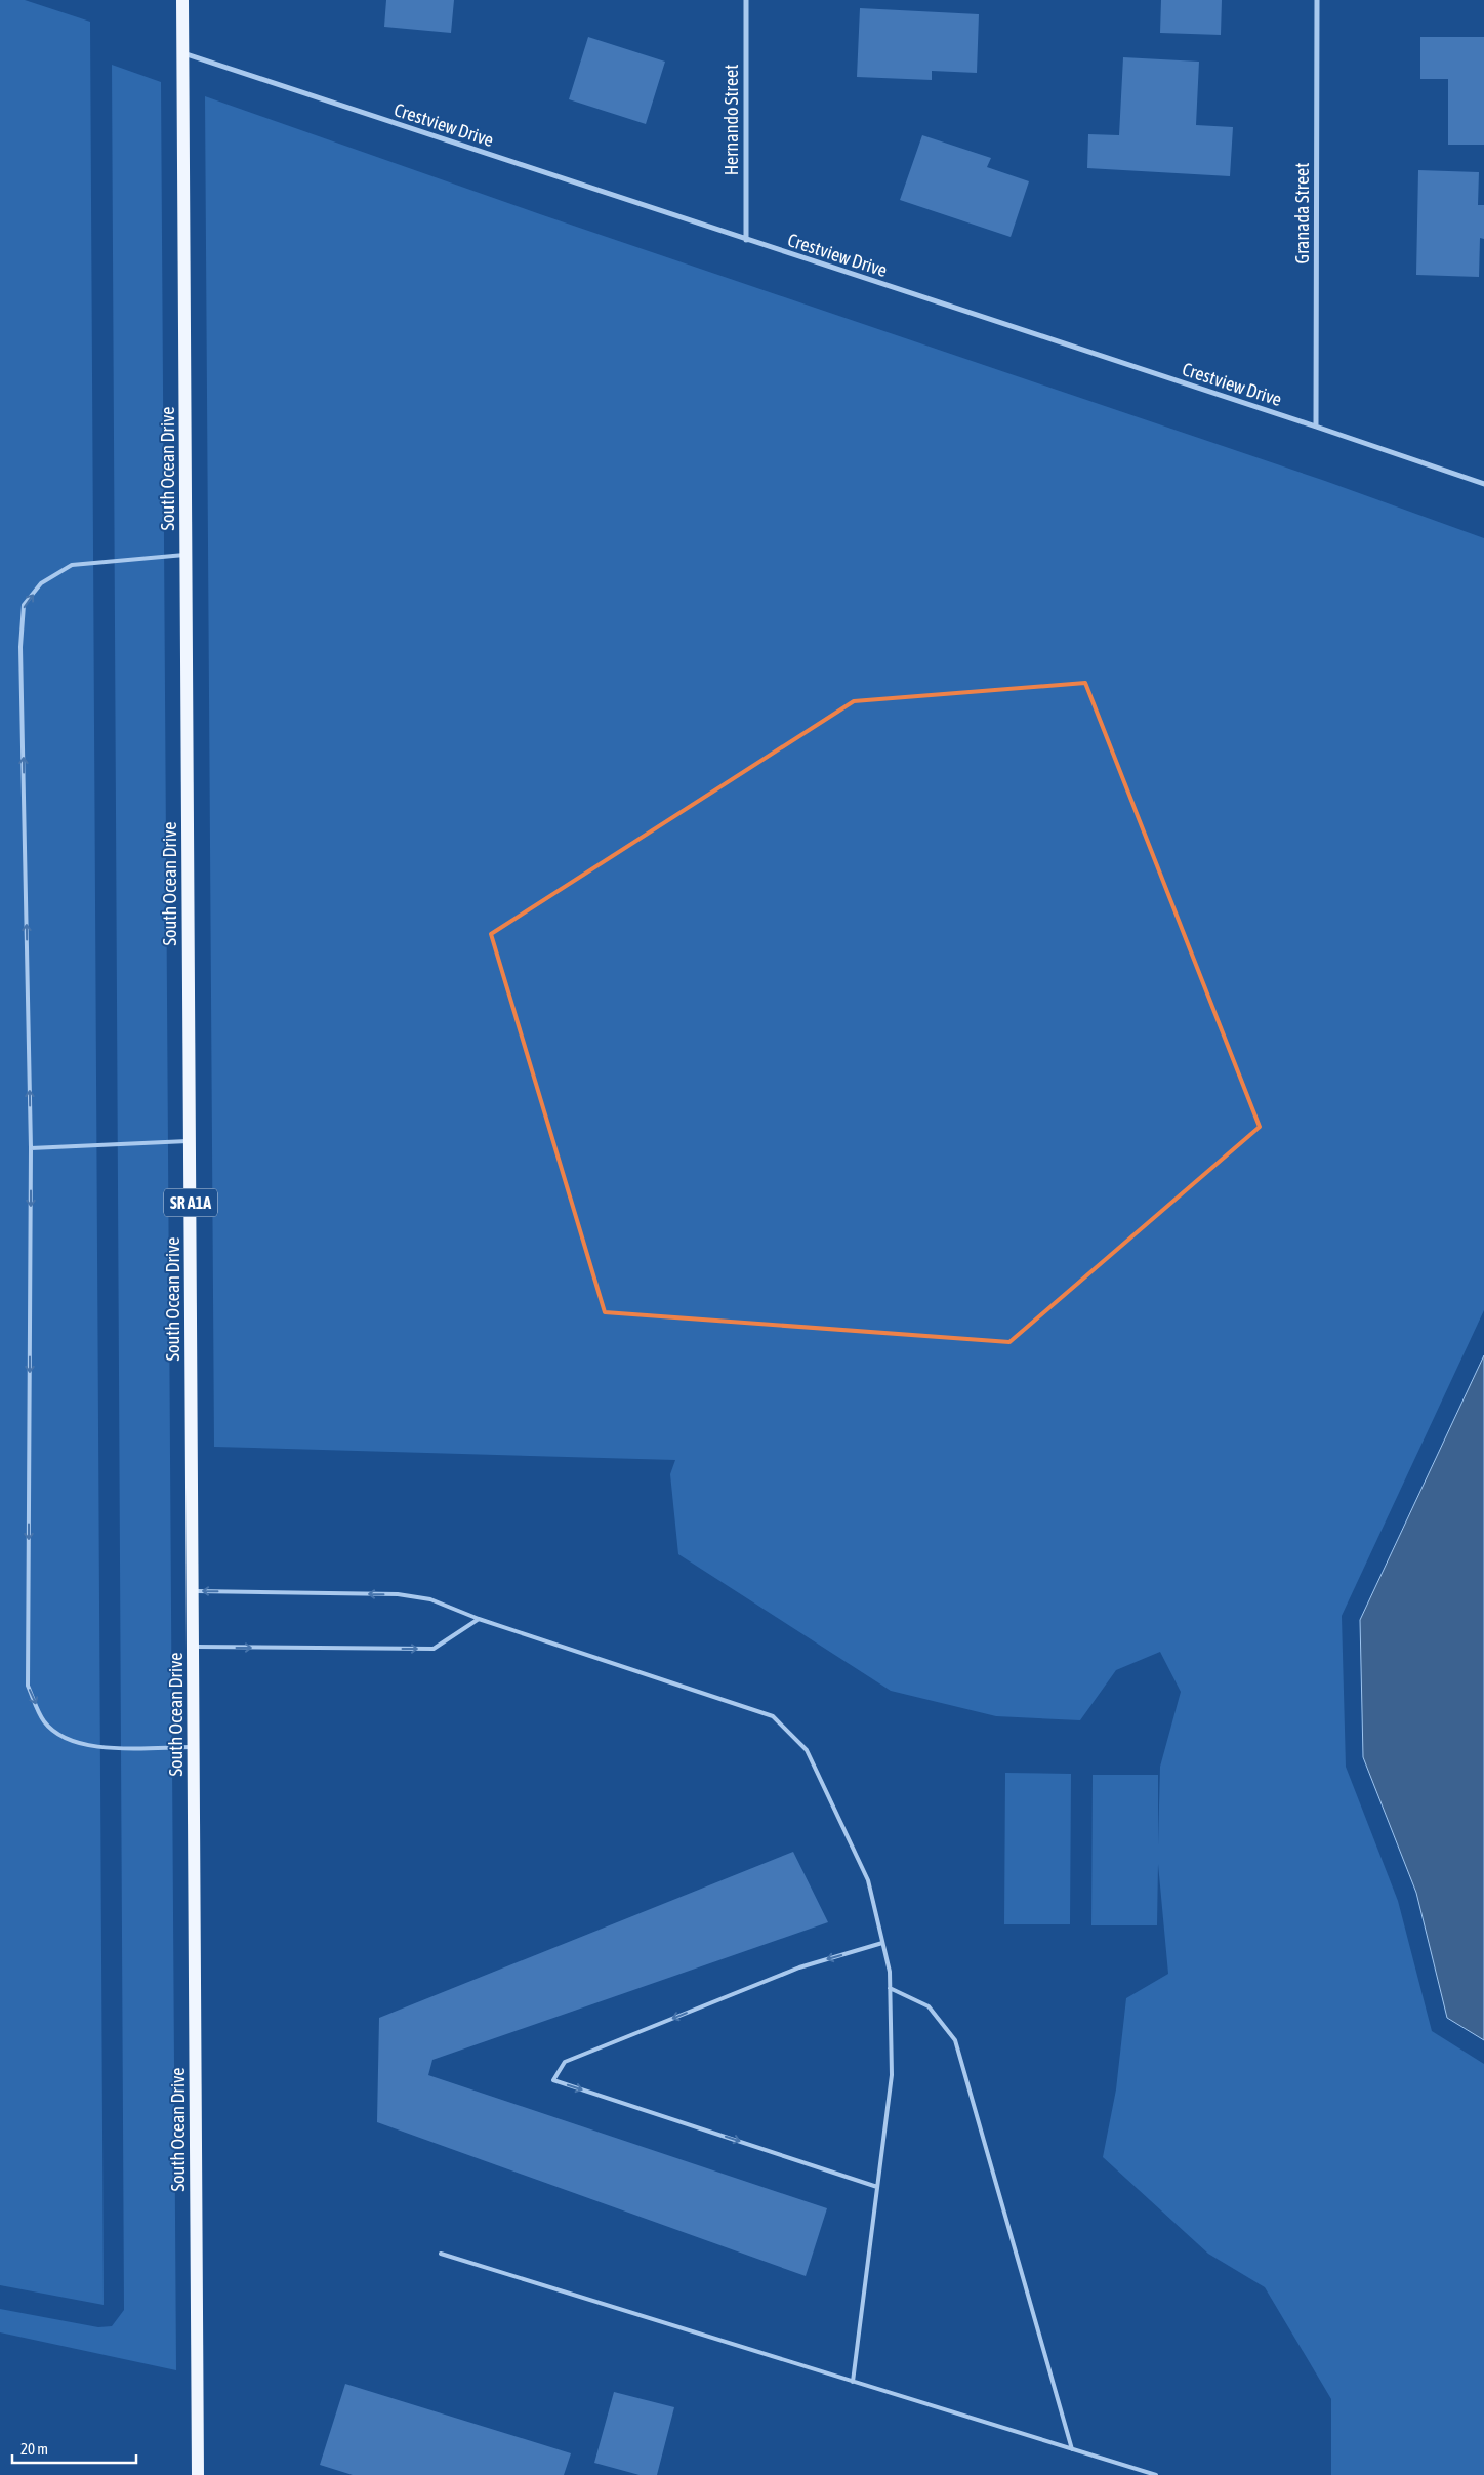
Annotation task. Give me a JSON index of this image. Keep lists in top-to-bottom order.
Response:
{
  "streets": {
    "main road": ["South Ocean Drive", "SR A1A"],
    "street": ["Hernando Street", "Crestview Drive", "Granada Street"]
  },
  "crossings": [
    ["Hernando Street", "Crestview Drive"],
    ["Crestview Drive", "Granada Street"],
    ["Crestview Drive", "South Ocean Drive"]
  ],
  "scale_bar": "20 m"
}
